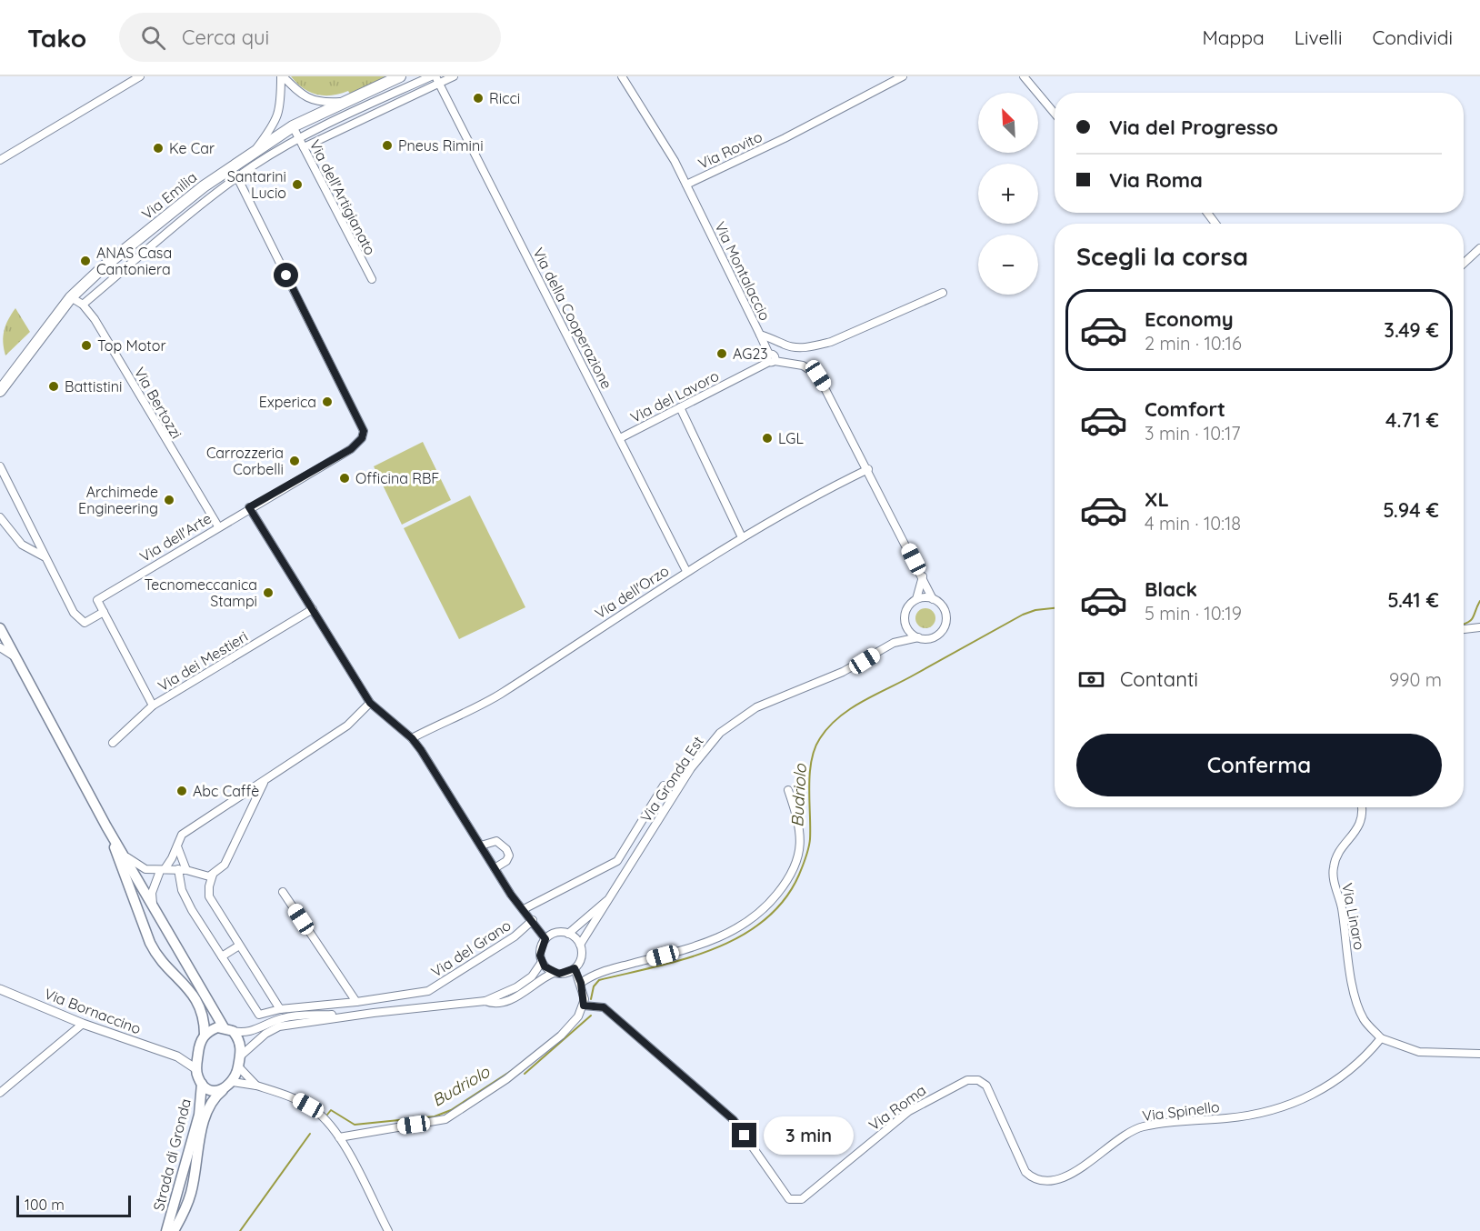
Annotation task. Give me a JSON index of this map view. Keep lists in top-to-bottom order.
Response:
{
  "streets": {
    "main road": ["Via Emilia", "Strada di Gronda"],
    "street": [
      "Via Rovito",
      "Via dell'Artigianato",
      "Via Montalaccio",
      "Via della Cooperazione",
      "Via del Lavoro",
      "Via Bertozzi",
      "Via dell'Arte",
      "Via dell'Orzo",
      "Via dei Mestieri",
      "Via Gronda Est",
      "Via Linaro",
      "Via del Grano",
      "Via Bornaccino",
      "Via Roma",
      "Via Spinello"
    ]
  },
  "crossings": [
    ["Via Rovito", "Via Montalaccio"],
    ["Via Emilia", "Via dell'Artigianato"],
    ["Via Emilia", "Via Bertozzi"],
    ["Via della Cooperazione", "Via del Lavoro"],
    ["Via della Cooperazione", "Via dell'Orzo"],
    ["Via del Lavoro", "Via Gronda Est"],
    ["Via Bertozzi", "Via dell'Arte"],
    ["Via dell'Arte", "Via del Grano"],
    ["Via dell'Orzo", "Via Gronda Est"],
    ["Via dell'Orzo", "Via del Grano"],
    ["Via dei Mestieri", "Via del Grano"],
    ["Via Linaro", "Via Spinello"],
    ["Via Bornaccino", "Strada di Gronda"],
    ["Via Roma", "Via Spinello"]
  ],
  "water": ["Budriolo"],
  "places": [
    "Ricci",
    "Pneus Rimini",
    "Ke Car",
    "Santarini Lucio",
    "ANAS Casa Cantoniera",
    "Top Motor",
    "AG23",
    "Battistini",
    "Experica",
    "LGL",
    "Carrozzeria Corbelli",
    "Officina RBF",
    "Archimede Engineering",
    "Tecnomeccanica Stampi",
    "Abc Caffè"
  ],
  "scale_bar": "100 m",
  "north": "top left",
  "page": {
    "header": "Tako",
    "search": "Cerca qui",
    "nav": ["Mappa", "Livelli", "Condividi"],
    "map_buttons": ["+", "−"],
    "banner": ["Via del Progresso", "Via Roma"],
    "heading": "Scegli la corsa",
    "list": [
      {
        "name": "Economy",
        "note": "2 min · 10:16",
        "value": "3.49 €"
      },
      {
        "name": "Comfort",
        "note": "3 min · 10:17",
        "value": "4.71 €"
      },
      {
        "name": "XL",
        "note": "4 min · 10:18",
        "value": "5.94 €"
      },
      {
        "name": "Black",
        "note": "5 min · 10:19",
        "value": "5.41 €"
      }
    ],
    "pay": ["Contanti", "990 m"],
    "buttons": "Conferma",
    "bubble": "3 min",
    "scale": "100 m"
  }
}
